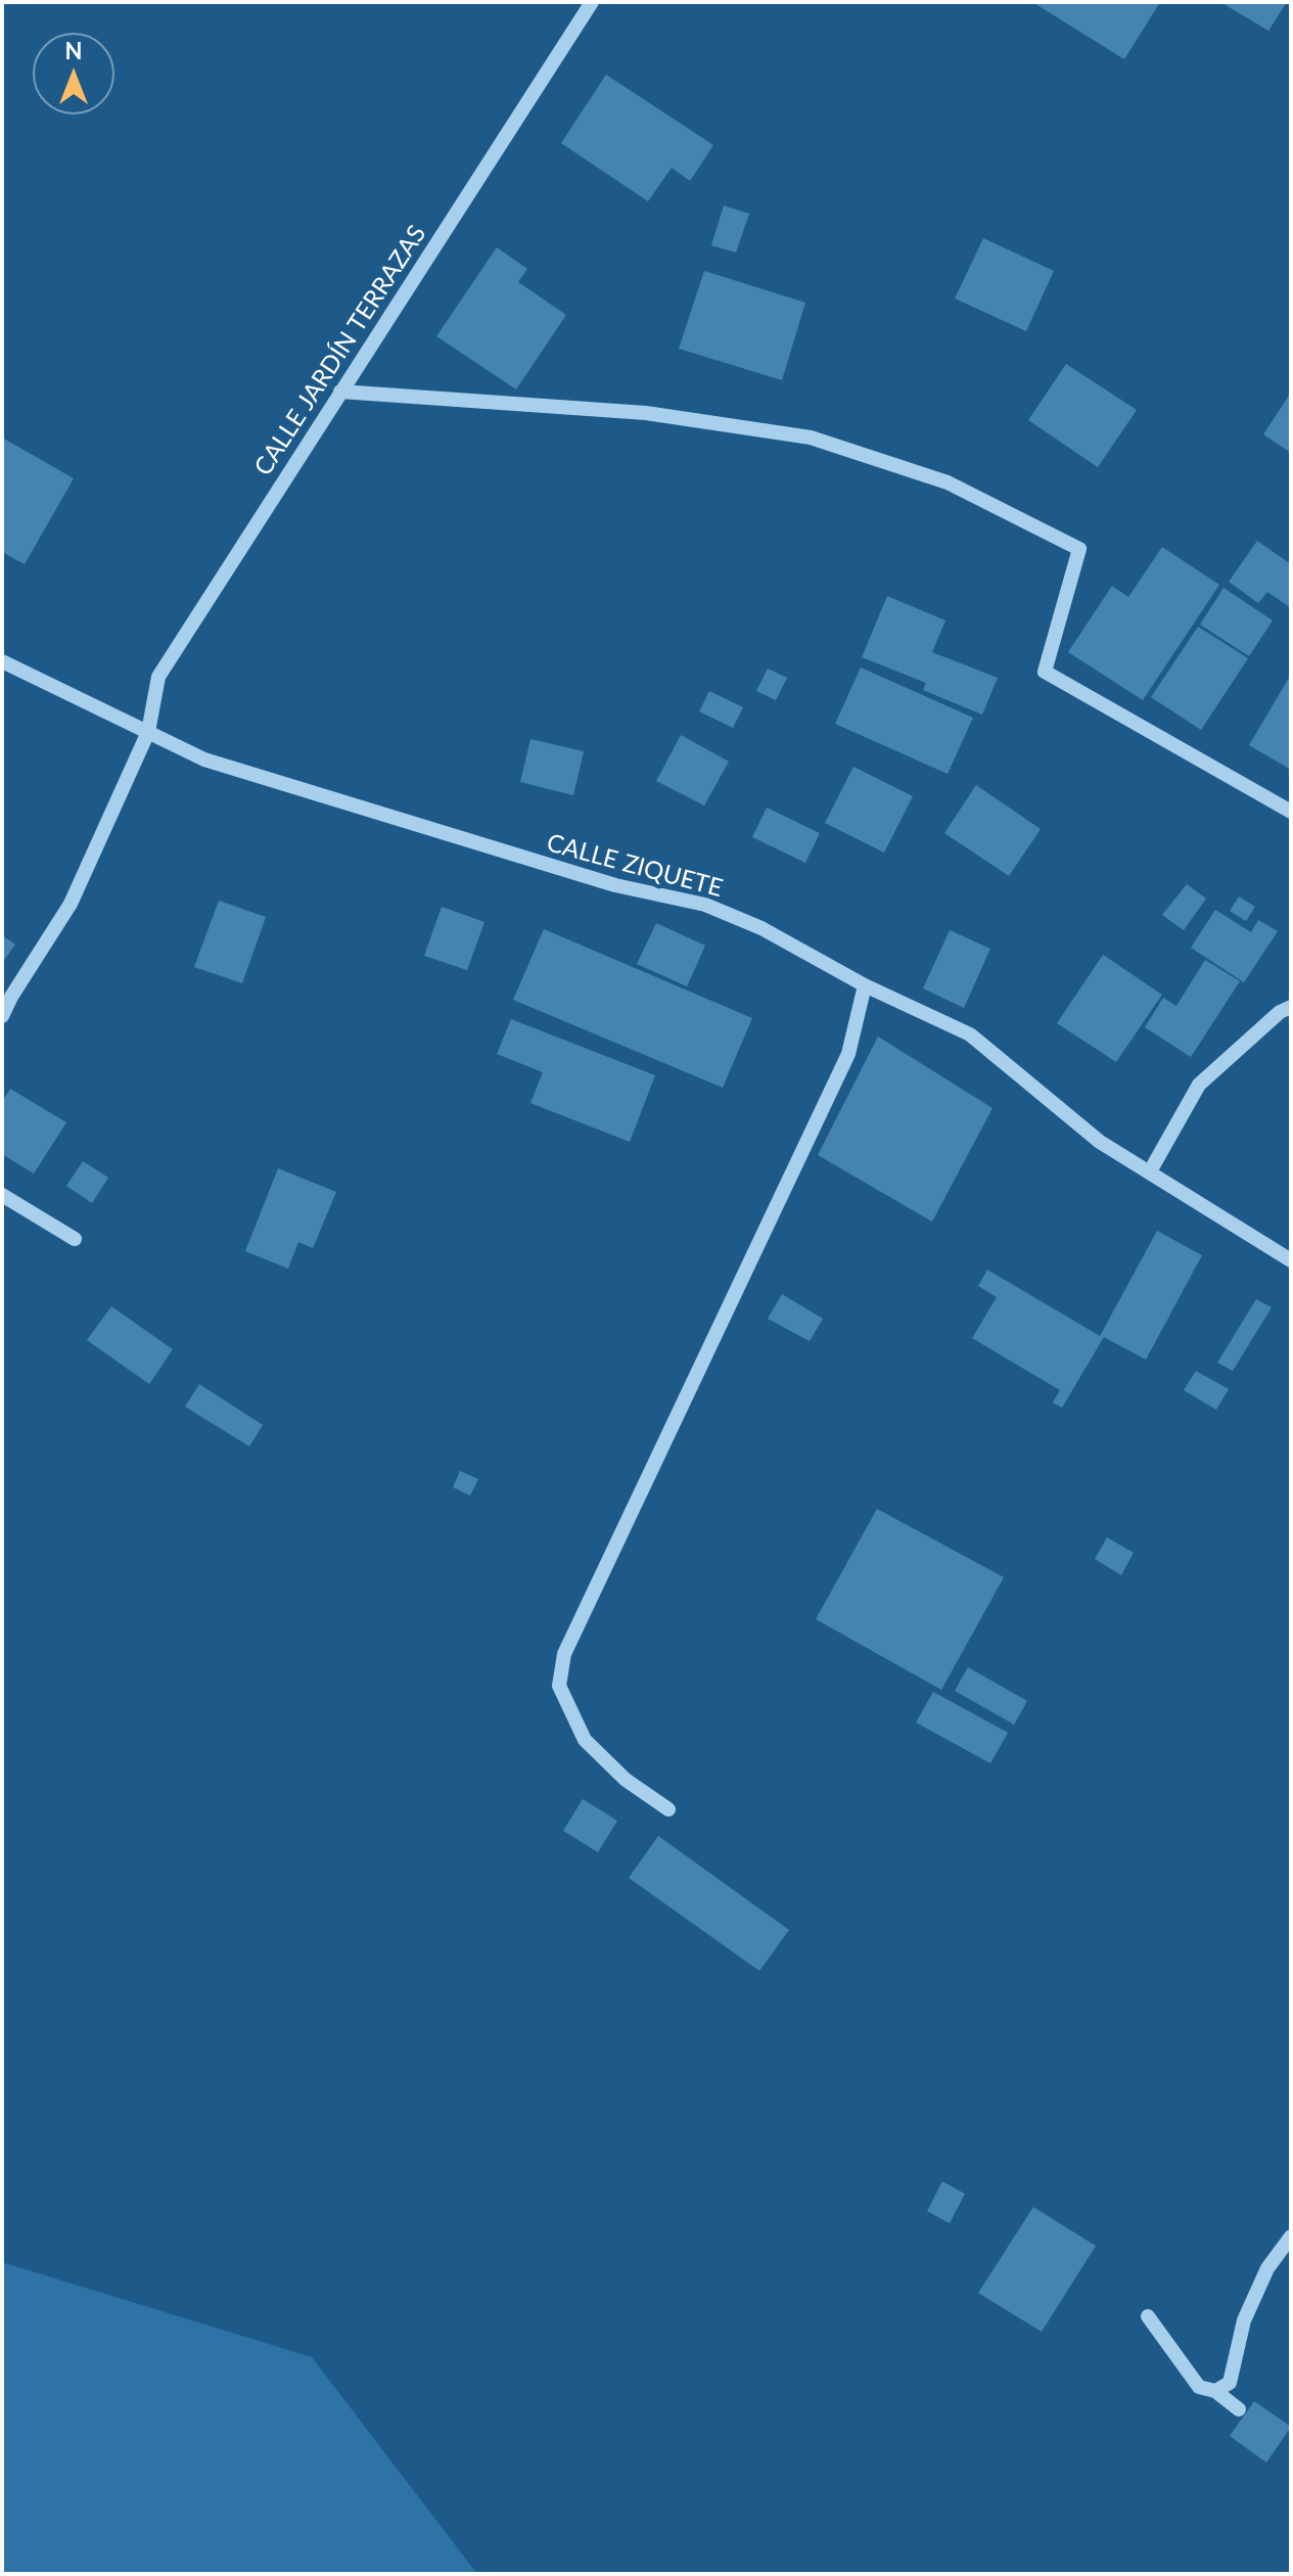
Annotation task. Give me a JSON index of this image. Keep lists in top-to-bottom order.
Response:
{
  "streets": {
    "street": ["CALLE JARDÍN TERRAZAS", "CALLE ZIQUETE"]
  },
  "crossings": [
    ["CALLE JARDÍN TERRAZAS", "CALLE ZIQUETE"]
  ],
  "north": "top"
}
